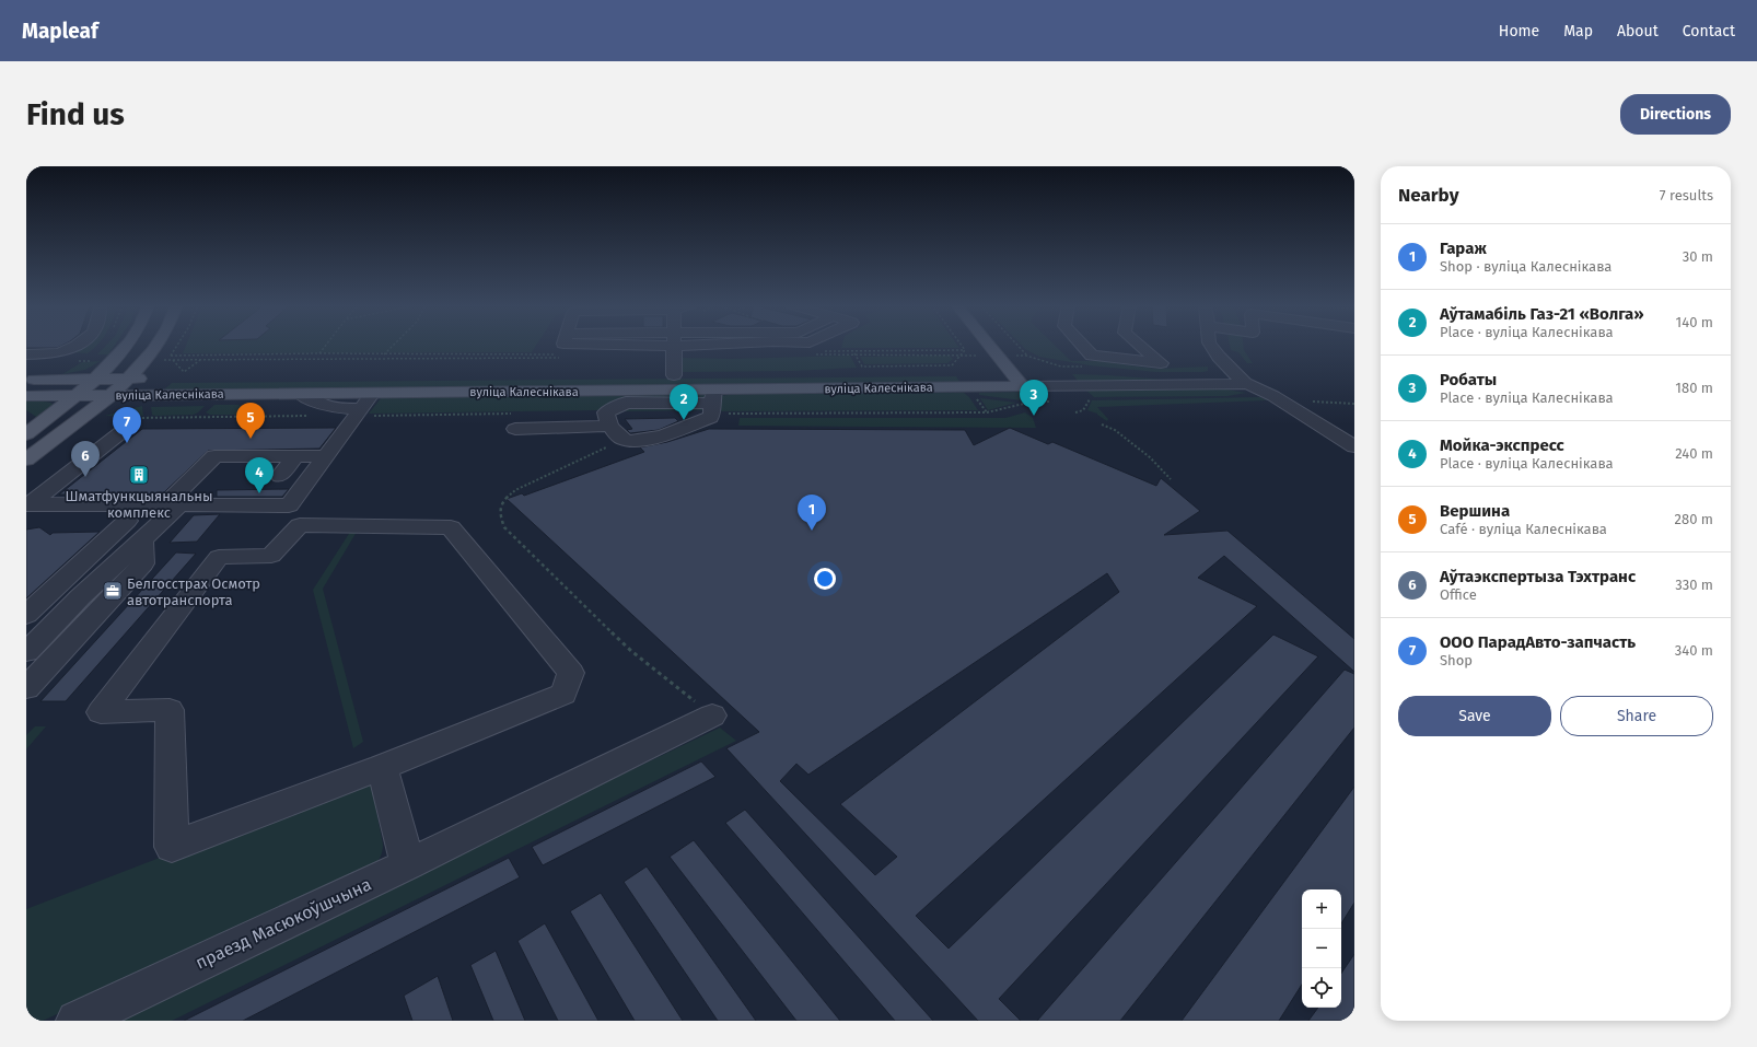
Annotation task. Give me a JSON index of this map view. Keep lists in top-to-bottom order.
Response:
{
  "streets": {
    "main road": ["вуліца Калеснікава"],
    "street": ["праезд Масюкоўшчына"]
  },
  "places": {
    "building": ["Шматфункцыянальны комплекс"],
    "office": ["Белгосстрах Осмотр автотранспорта"]
  },
  "page": {
    "header": "Mapleaf",
    "nav": [
      "Home",
      "Map",
      "About",
      "Contact"
    ],
    "buttons": [
      "Directions",
      ["Save", "Share"]
    ],
    "title": "Find us",
    "heading": ["Nearby", "7 results"],
    "list": [
      {
        "mark": "1",
        "name": "Гараж",
        "note": "Shop · вуліца Калеснікава",
        "value": "30 m"
      },
      {
        "mark": "2",
        "name": "Аўтамабіль Газ-21 «Волга»",
        "note": "Place · вуліца Калеснікава",
        "value": "140 m"
      },
      {
        "mark": "3",
        "name": "Робаты",
        "note": "Place · вуліца Калеснікава",
        "value": "180 m"
      },
      {
        "mark": "4",
        "name": "Мойка-экспресс",
        "note": "Place · вуліца Калеснікава",
        "value": "240 m"
      },
      {
        "mark": "5",
        "name": "Вершина",
        "note": "Café · вуліца Калеснікава",
        "value": "280 m"
      },
      {
        "mark": "6",
        "name": "Аўтаэкспертыза Тэхтранс",
        "note": "Office",
        "value": "330 m"
      },
      {
        "mark": "7",
        "name": "ООО ПарадАвто-запчасть",
        "note": "Shop",
        "value": "340 m"
      }
    ],
    "pins": [
      "3",
      "2",
      "5",
      "7",
      "6",
      "4",
      "1"
    ],
    "map_buttons": ["+", "−"]
  }
}
